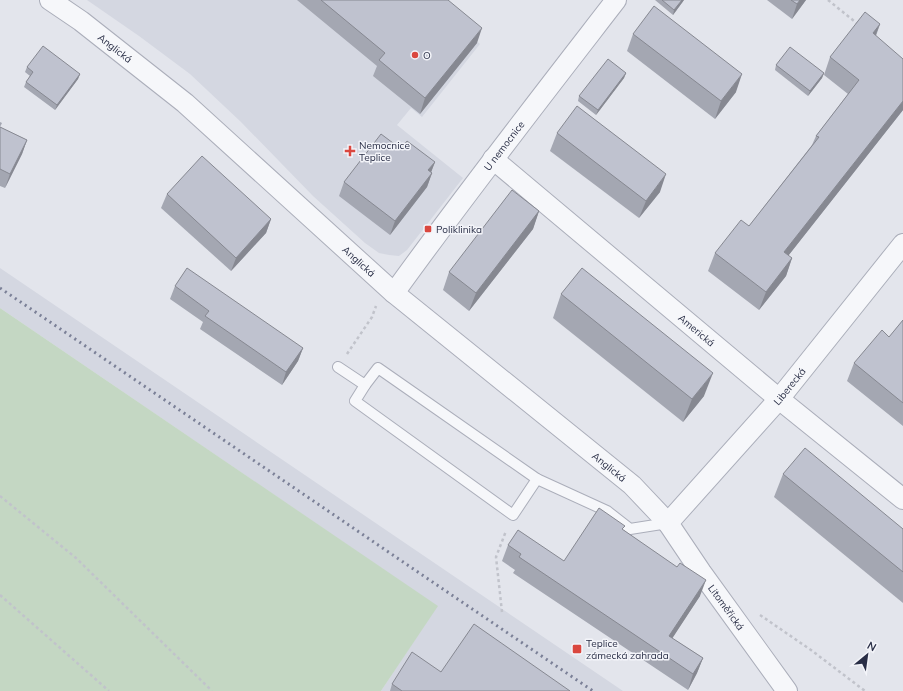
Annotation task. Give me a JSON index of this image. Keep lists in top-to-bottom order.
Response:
{
  "streets": {
    "street": [
      "Anglická",
      "U nemocnice",
      "Americká",
      "Liberecká",
      "Litoměřická"
    ]
  },
  "crossings": [
    ["Anglická", "U nemocnice"],
    ["Anglická", "Liberecká"],
    ["Anglická", "Litoměřická"],
    ["U nemocnice", "Americká"],
    ["Americká", "Liberecká"],
    ["Liberecká", "Litoměřická"]
  ],
  "places": {
    "other": ["O"],
    "health": ["Nemocnice Teplice"],
    "transit": ["Poliklinika", "Teplice zámecká zahrada"]
  },
  "north": "top right"
}
